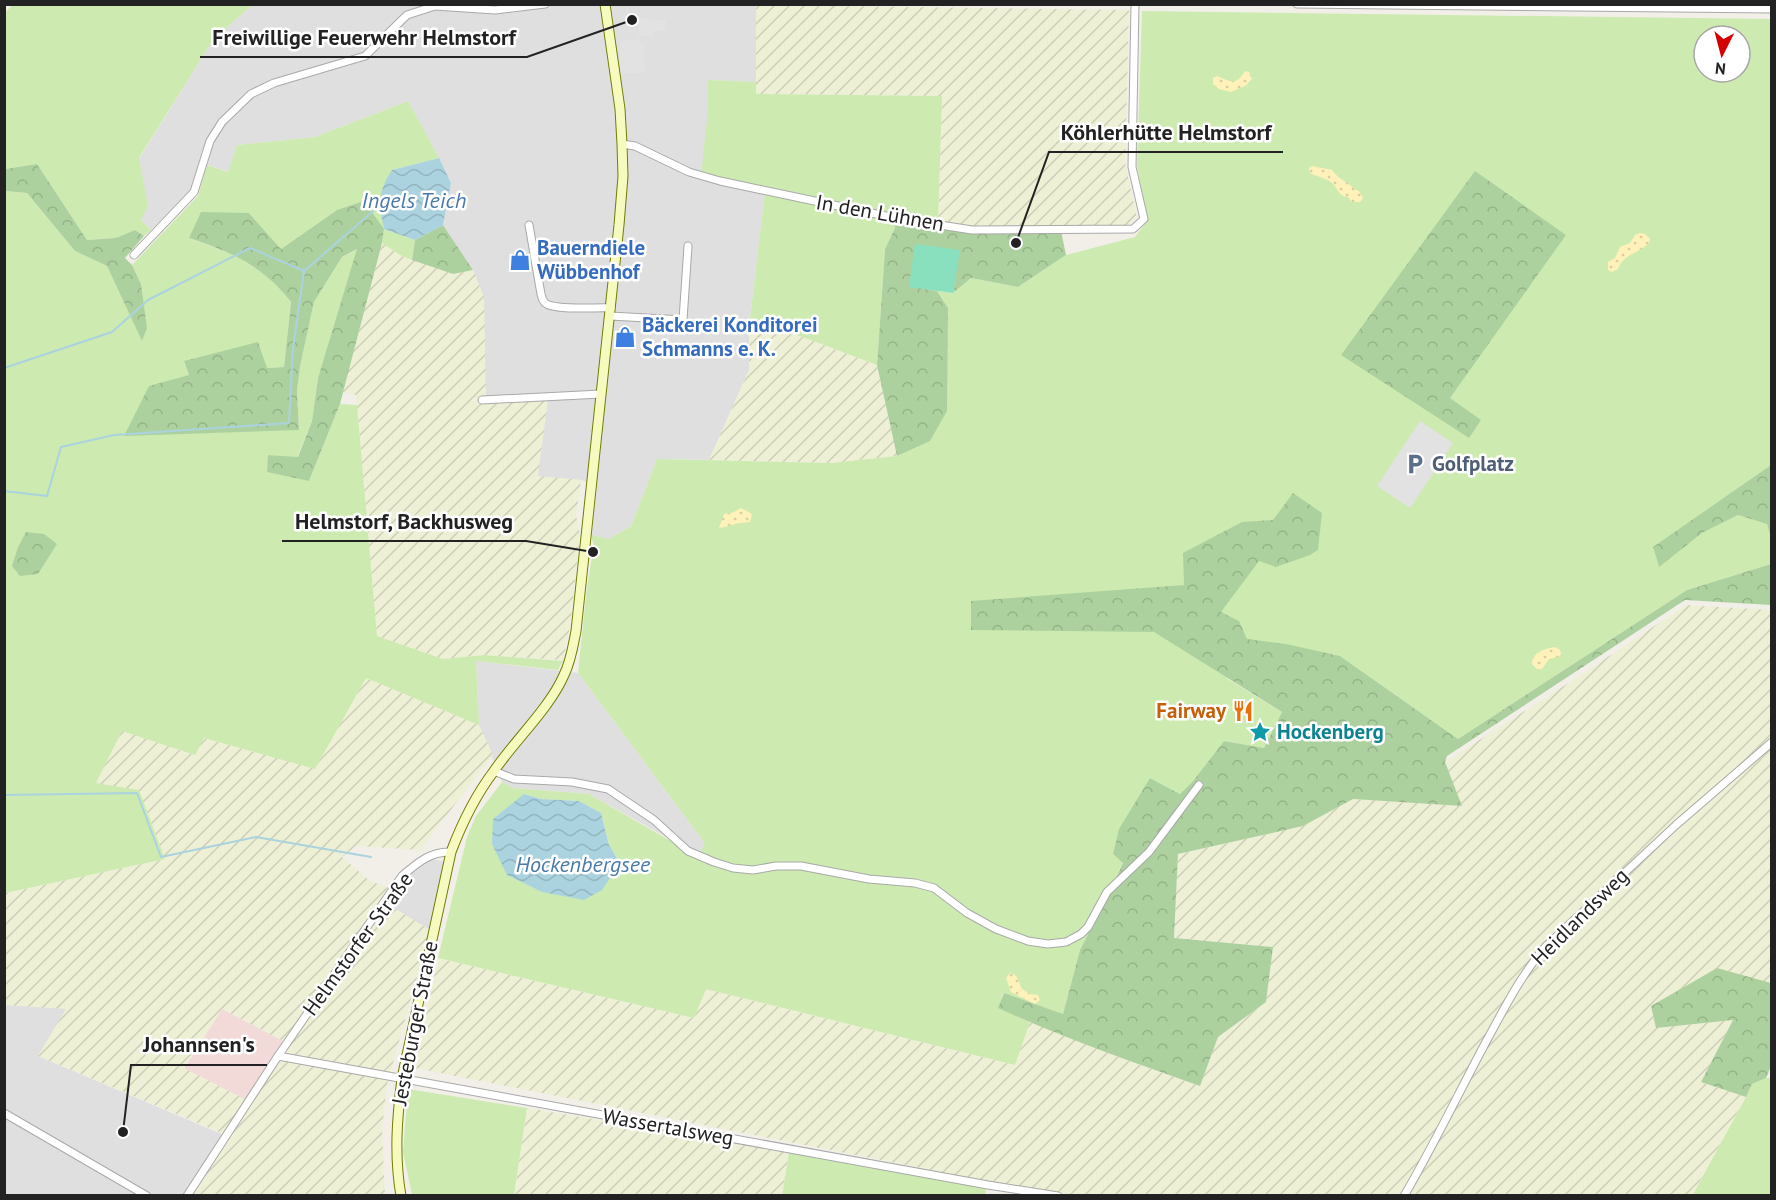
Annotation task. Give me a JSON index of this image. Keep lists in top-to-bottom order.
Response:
{
  "streets": {
    "main road": ["Jesteburger Straße"],
    "street": [
      "In den Lühnen",
      "Heidlandsweg",
      "Helmstorfer Straße",
      "Wassertalsweg"
    ]
  },
  "crossings": [
    ["Helmstorfer Straße", "Jesteburger Straße"],
    ["Helmstorfer Straße", "Wassertalsweg"],
    ["Jesteburger Straße", "Wassertalsweg"]
  ],
  "water": ["Ingels Teich", "Hockenbergsee"],
  "places": {
    "other": [
      "Freiwillige Feuerwehr Helmstorf",
      "Köhlerhütte Helmstorf",
      "Helmstorf, Backhusweg",
      "Johannsen's"
    ],
    "shop": ["Bauerndiele Wübbenhof", "Bäckerei Konditorei Schmanns e. K."],
    "parking": ["Golfplatz"],
    "restaurant": ["Fairway"],
    "place": ["Hockenberg"]
  },
  "north": "bottom"
}
